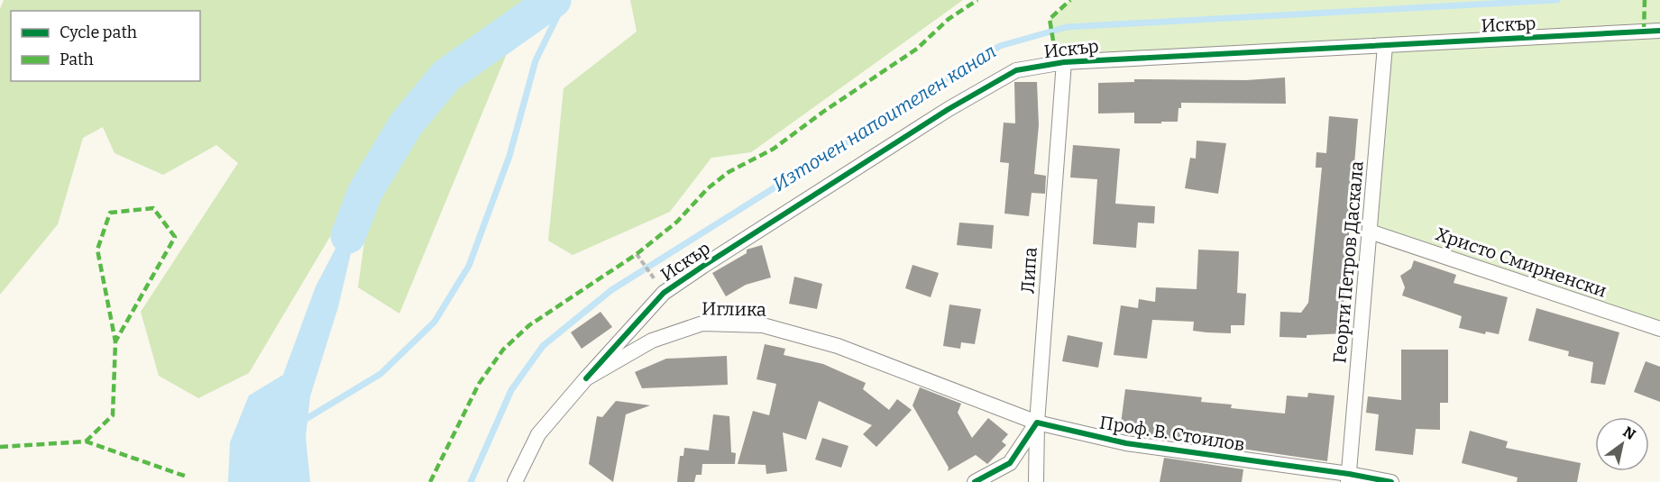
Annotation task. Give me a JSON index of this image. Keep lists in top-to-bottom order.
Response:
{
  "streets": {
    "street": [
      "Искър",
      "Георги Петров Даскала",
      "Христо Смирненски",
      "Липа",
      "Иглика",
      "Проф. В. Стоилов"
    ]
  },
  "crossings": [
    ["Искър", "Георги Петров Даскала"],
    ["Искър", "Липа"],
    ["Искър", "Иглика"],
    ["Георги Петров Даскала", "Христо Смирненски"],
    ["Георги Петров Даскала", "Проф. В. Стоилов"],
    ["Липа", "Иглика"],
    ["Липа", "Проф. В. Стоилов"],
    ["Иглика", "Проф. В. Стоилов"]
  ],
  "water": ["Източен напоителен канал"],
  "legend": ["Cycle path", "Path"],
  "north": "top right"
}
